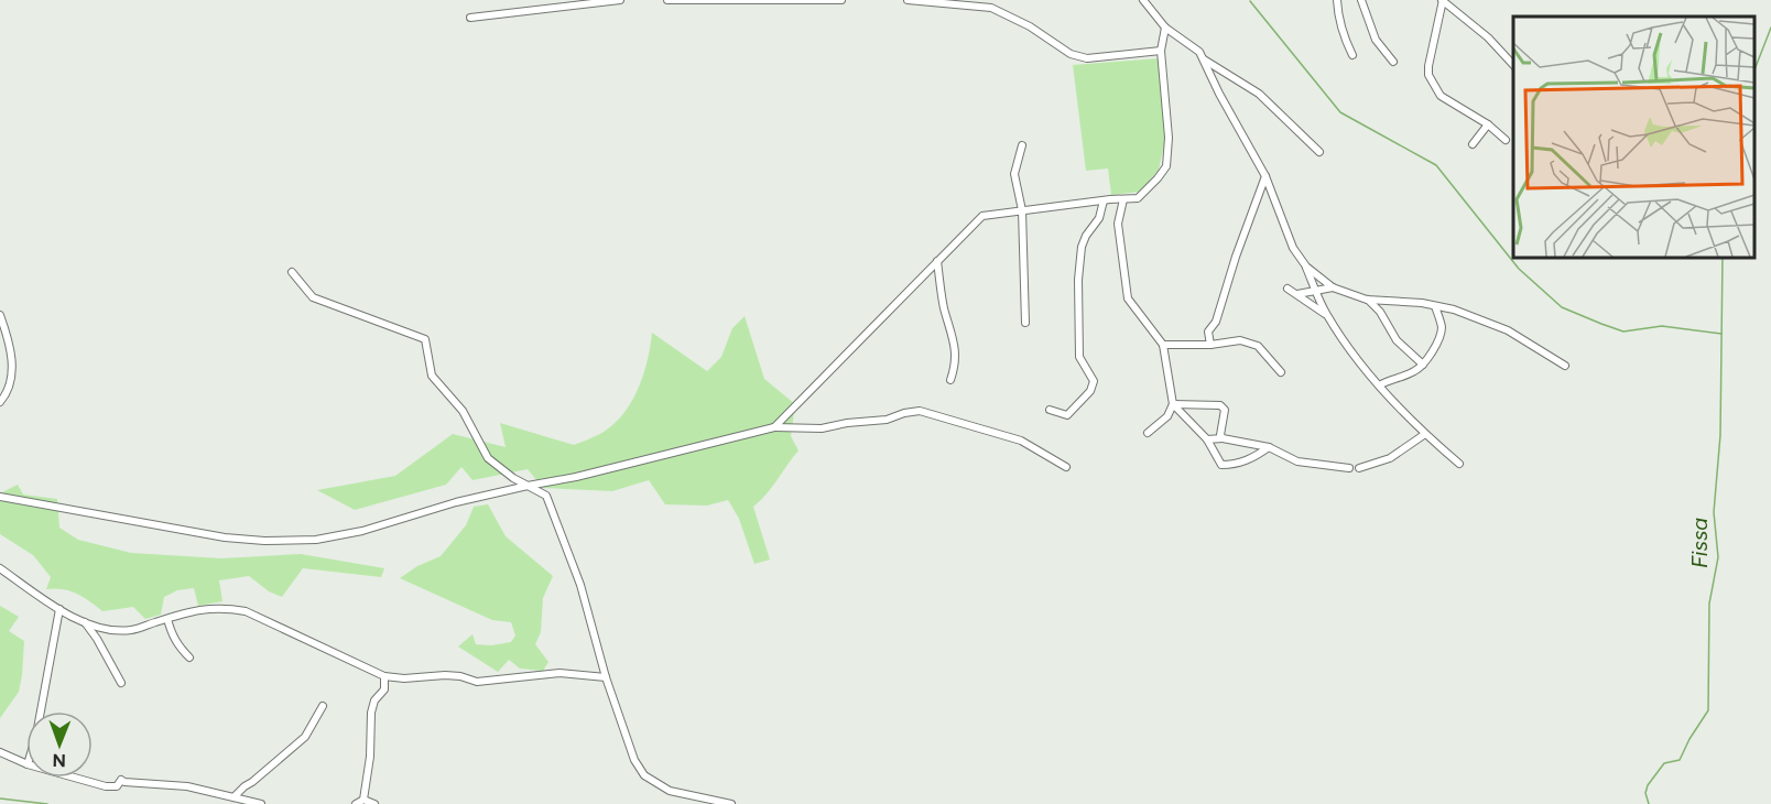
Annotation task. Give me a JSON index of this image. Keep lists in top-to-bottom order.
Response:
{
  "water": ["Fissa"],
  "north": "bottom"
}
